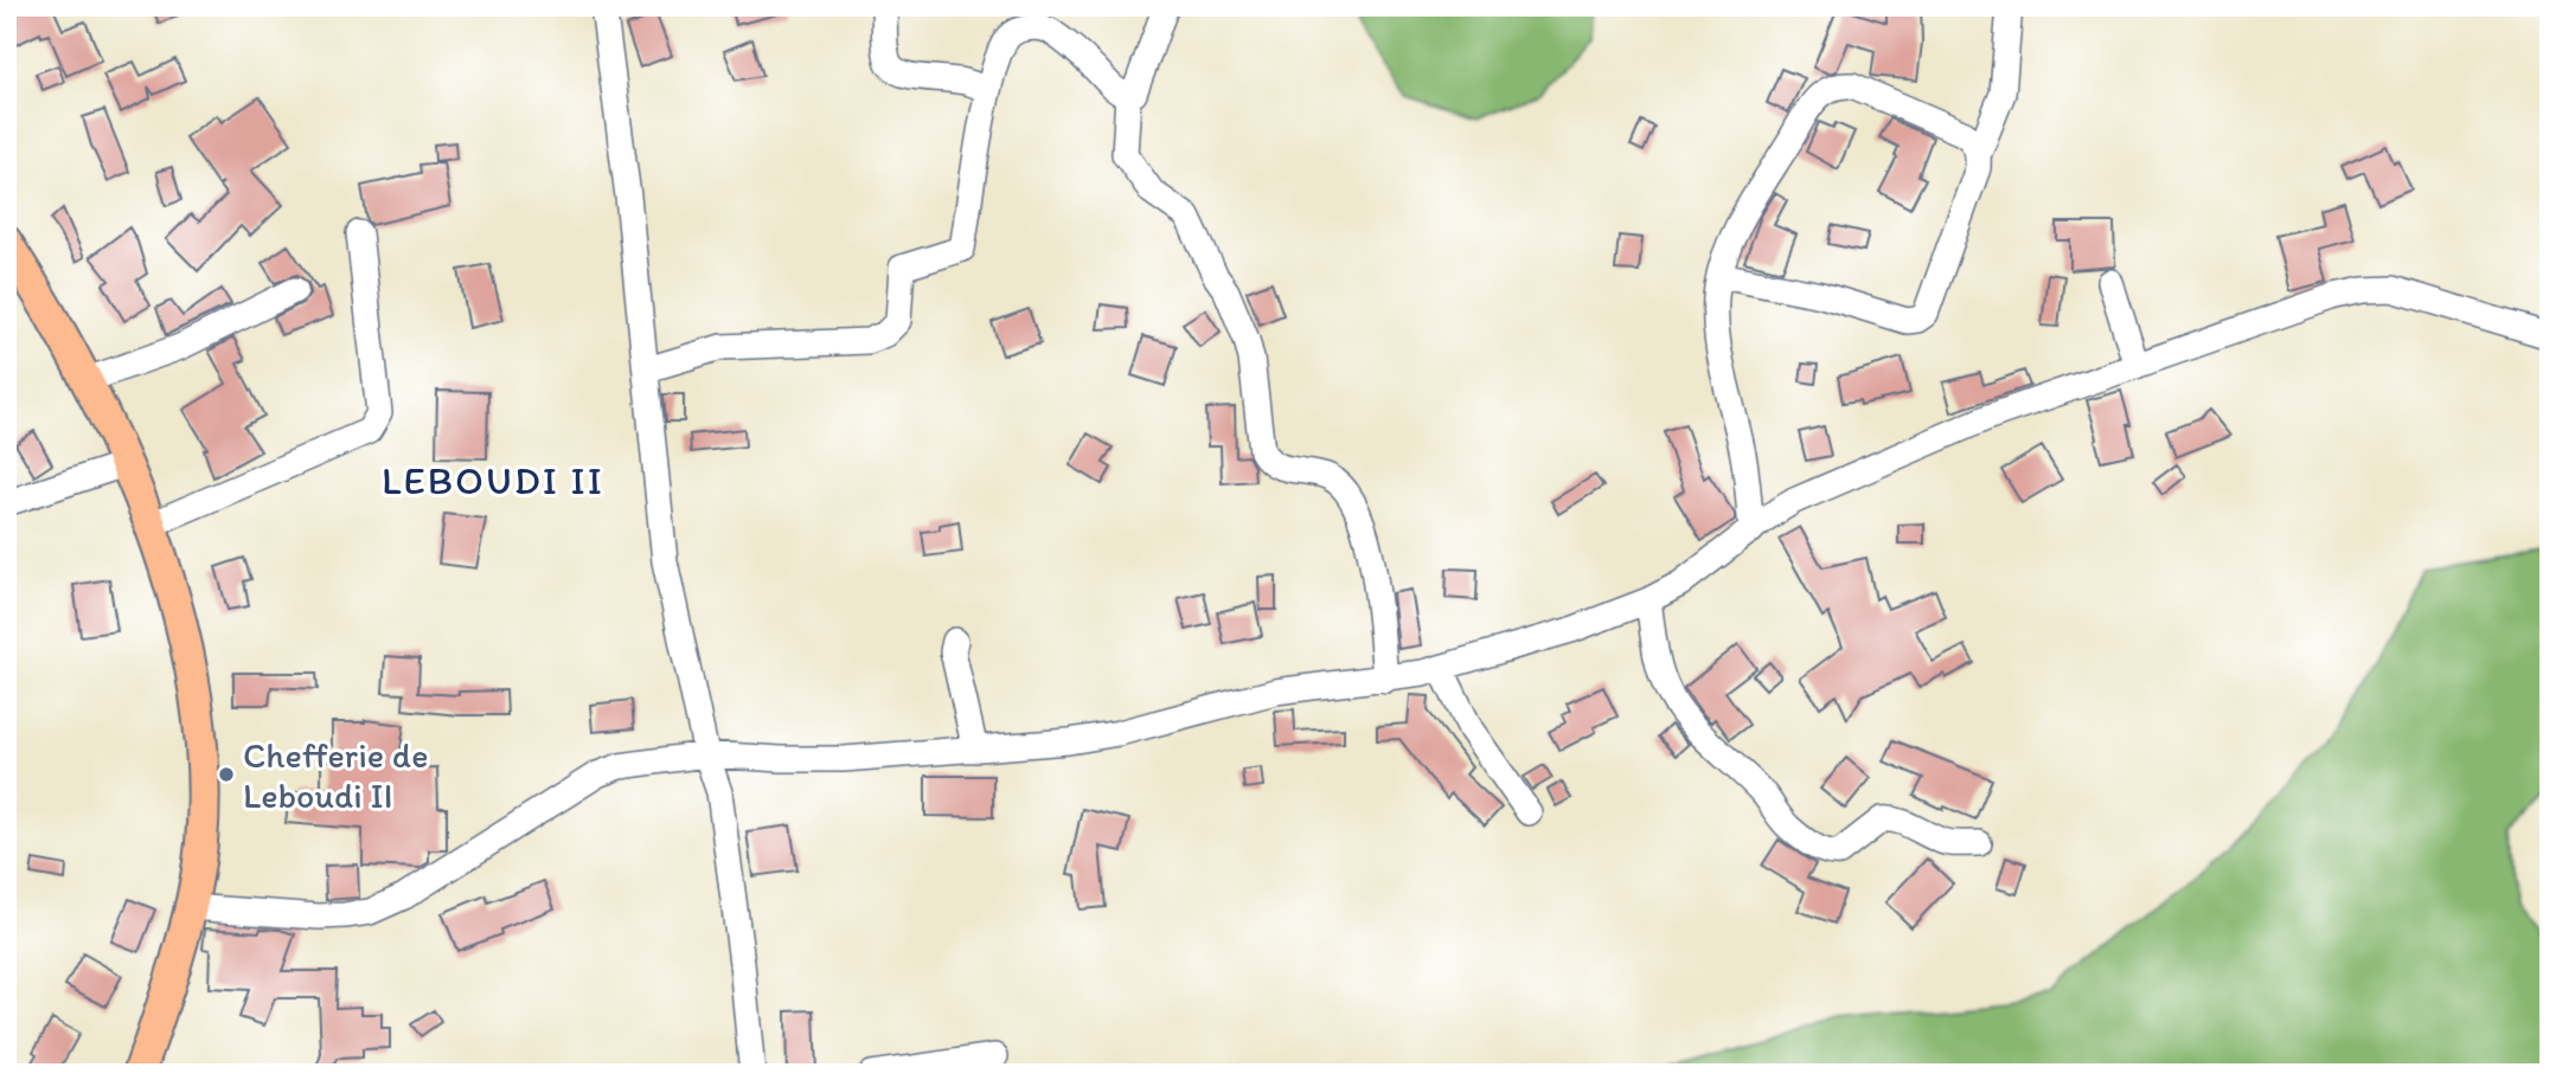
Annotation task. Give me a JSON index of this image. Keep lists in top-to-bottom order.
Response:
{
  "districts": ["LEBOUDI II"],
  "places": ["Chefferie de Leboudi II"]
}
